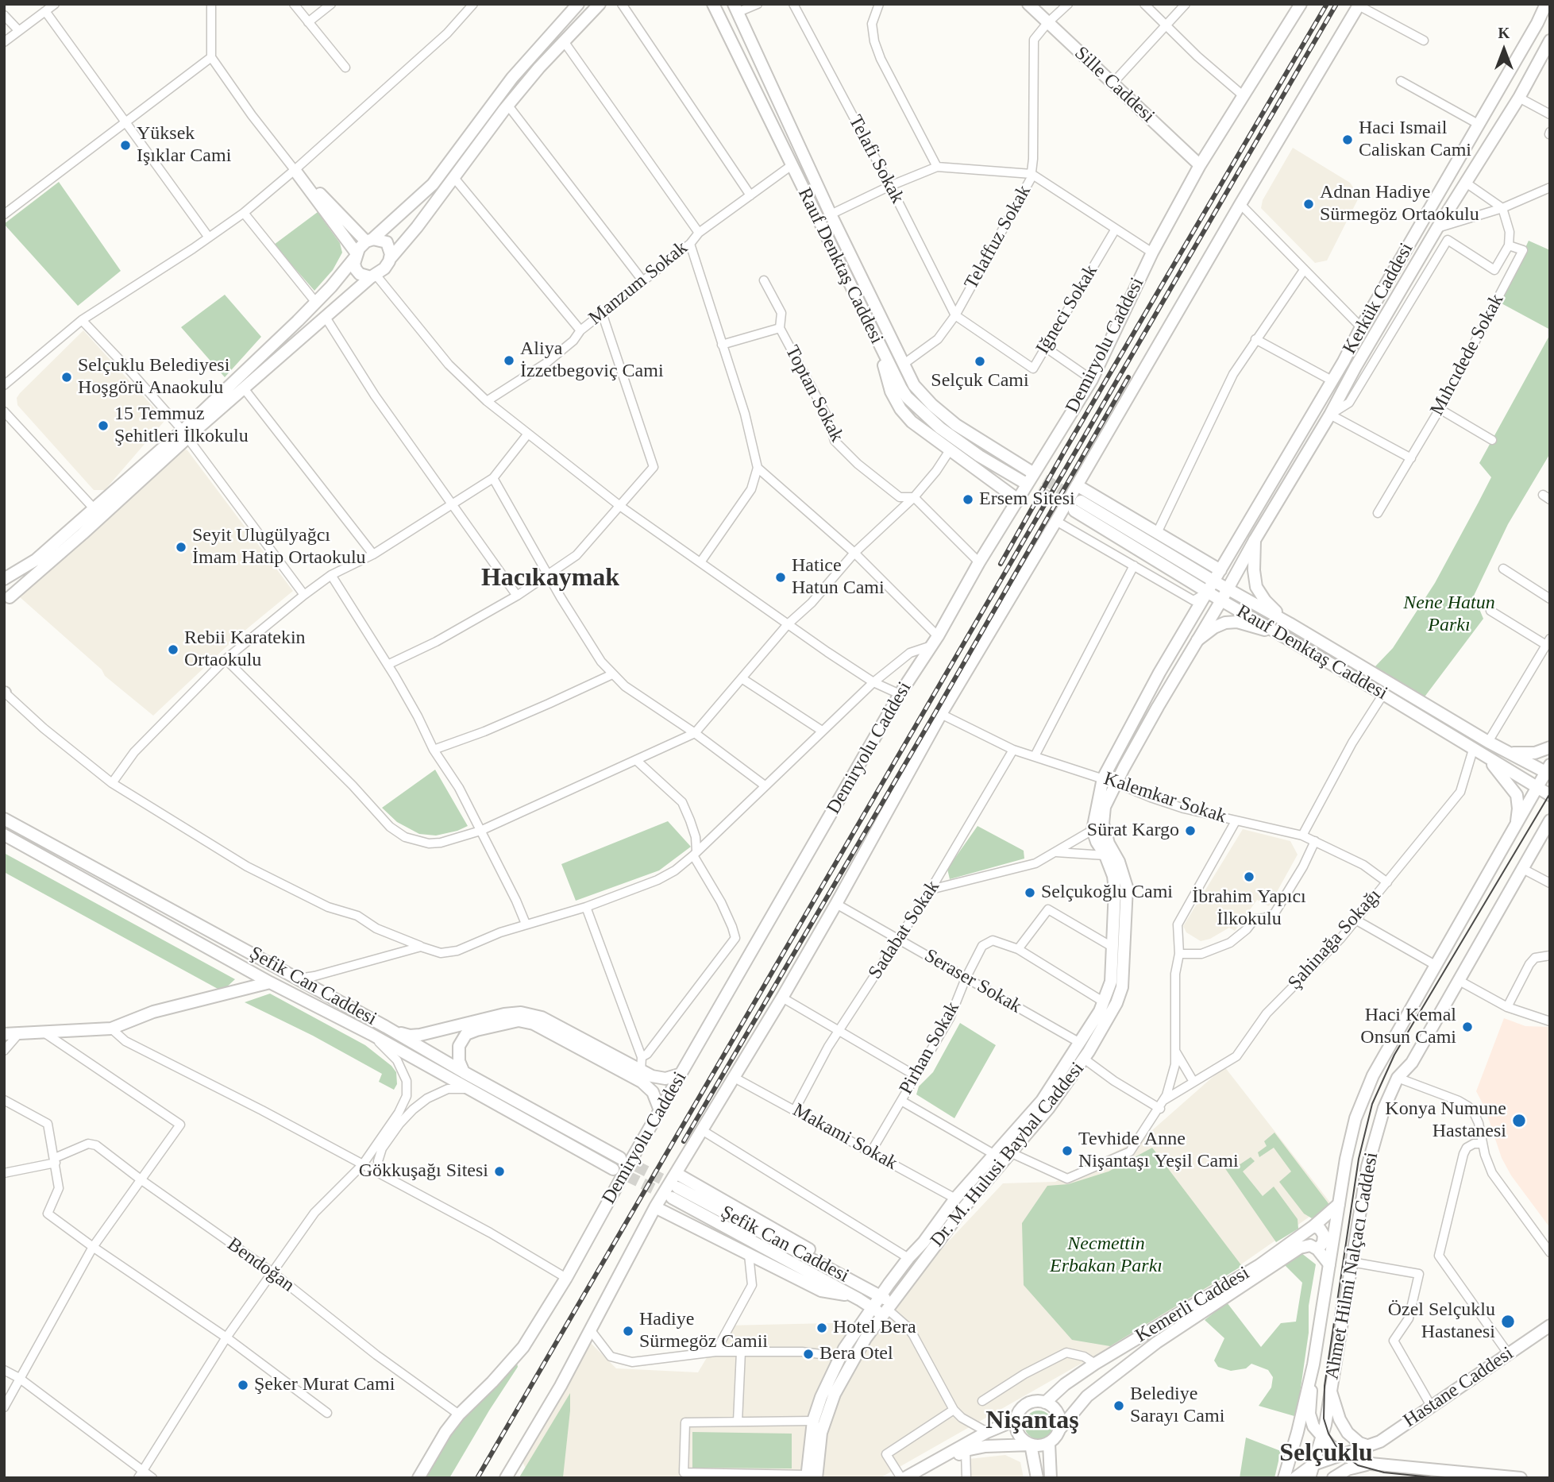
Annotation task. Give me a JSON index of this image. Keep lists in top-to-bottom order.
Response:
{
  "streets": {
    "main road": [
      "Sille Caddesi",
      "Rauf Denktaş Caddesi",
      "Kerkük Caddesi",
      "Demiryolu Caddesi",
      "Şefik Can Caddesi",
      "Dr. M. Hulusi Baybal Caddesi",
      "Ahmet Hilmi Nalçacı Caddesi",
      "Kemerli Caddesi",
      "Hastane Caddesi"
    ],
    "street": [
      "Telafi Sokak",
      "Telaffuz Sokak",
      "Manzum Sokak",
      "Iğneci Sokak",
      "Mıhcıdede Sokak",
      "Toptan Sokak",
      "Kalemkar Sokak",
      "Sadabat Sokak",
      "Şahinağa Sokağı",
      "Seraser Sokak",
      "Pirhan Sokak",
      "Makami Sokak",
      "Bendoğan"
    ]
  },
  "crossings": [
    ["Sille Caddesi", "Telaffuz Sokak"],
    ["Sille Caddesi", "Demiryolu Caddesi"],
    ["Telafi Sokak", "Telaffuz Sokak"],
    ["Telafi Sokak", "Iğneci Sokak"],
    ["Telaffuz Sokak", "Rauf Denktaş Caddesi"],
    ["Telaffuz Sokak", "Iğneci Sokak"],
    ["Rauf Denktaş Caddesi", "Manzum Sokak"],
    ["Rauf Denktaş Caddesi", "Kerkük Caddesi"],
    ["Rauf Denktaş Caddesi", "Şahinağa Sokağı"],
    ["Rauf Denktaş Caddesi", "Ahmet Hilmi Nalçacı Caddesi"],
    ["Kerkük Caddesi", "Kalemkar Sokak"],
    ["Kerkük Caddesi", "Dr. M. Hulusi Baybal Caddesi"],
    ["Demiryolu Caddesi", "Bendoğan"],
    ["Kalemkar Sokak", "Sadabat Sokak"],
    ["Kalemkar Sokak", "Şahinağa Sokağı"],
    ["Sadabat Sokak", "Seraser Sokak"],
    ["Sadabat Sokak", "Makami Sokak"],
    ["Seraser Sokak", "Pirhan Sokak"],
    ["Seraser Sokak", "Dr. M. Hulusi Baybal Caddesi"],
    ["Şefik Can Caddesi", "Dr. M. Hulusi Baybal Caddesi"],
    ["Pirhan Sokak", "Makami Sokak"],
    ["Pirhan Sokak", "Dr. M. Hulusi Baybal Caddesi"],
    ["Makami Sokak", "Dr. M. Hulusi Baybal Caddesi"],
    ["Ahmet Hilmi Nalçacı Caddesi", "Kemerli Caddesi"],
    ["Ahmet Hilmi Nalçacı Caddesi", "Hastane Caddesi"]
  ],
  "districts": ["Hacıkaymak", "Nişantaş", "Selçuklu"],
  "parks": ["Nene Hatun Parkı", "Necmettin Erbakan Parkı"],
  "places": [
    "Haci Ismail Caliskan Cami",
    "Yüksek Işıklar Cami",
    "Adnan Hadiye Sürmegöz Ortaokulu",
    "Aliya İzzetbegoviç Cami",
    "Selçuk Cami",
    "Selçuklu Belediyesi Hoşgörü Anaokulu",
    "15 Temmuz Şehitleri İlkokulu",
    "Ersem Sitesi",
    "Seyit Ulugülyağcı İmam Hatip Ortaokulu",
    "Hatice Hatun Cami",
    "Rebii Karatekin Ortaokulu",
    "Sürat Kargo",
    "İbrahim Yapıcı İlkokulu",
    "Selçukoğlu Cami",
    "Haci Kemal Onsun Cami",
    "Konya Numune Hastanesi",
    "Tevhide Anne Nişantaşı Yeşil Cami",
    "Gökkuşağı Sitesi",
    "Özel Selçuklu Hastanesi",
    "Hotel Bera",
    "Hadiye Sürmegöz Camii",
    "Bera Otel",
    "Şeker Murat Cami",
    "Belediye Sarayı Cami"
  ],
  "north": "top"
}
